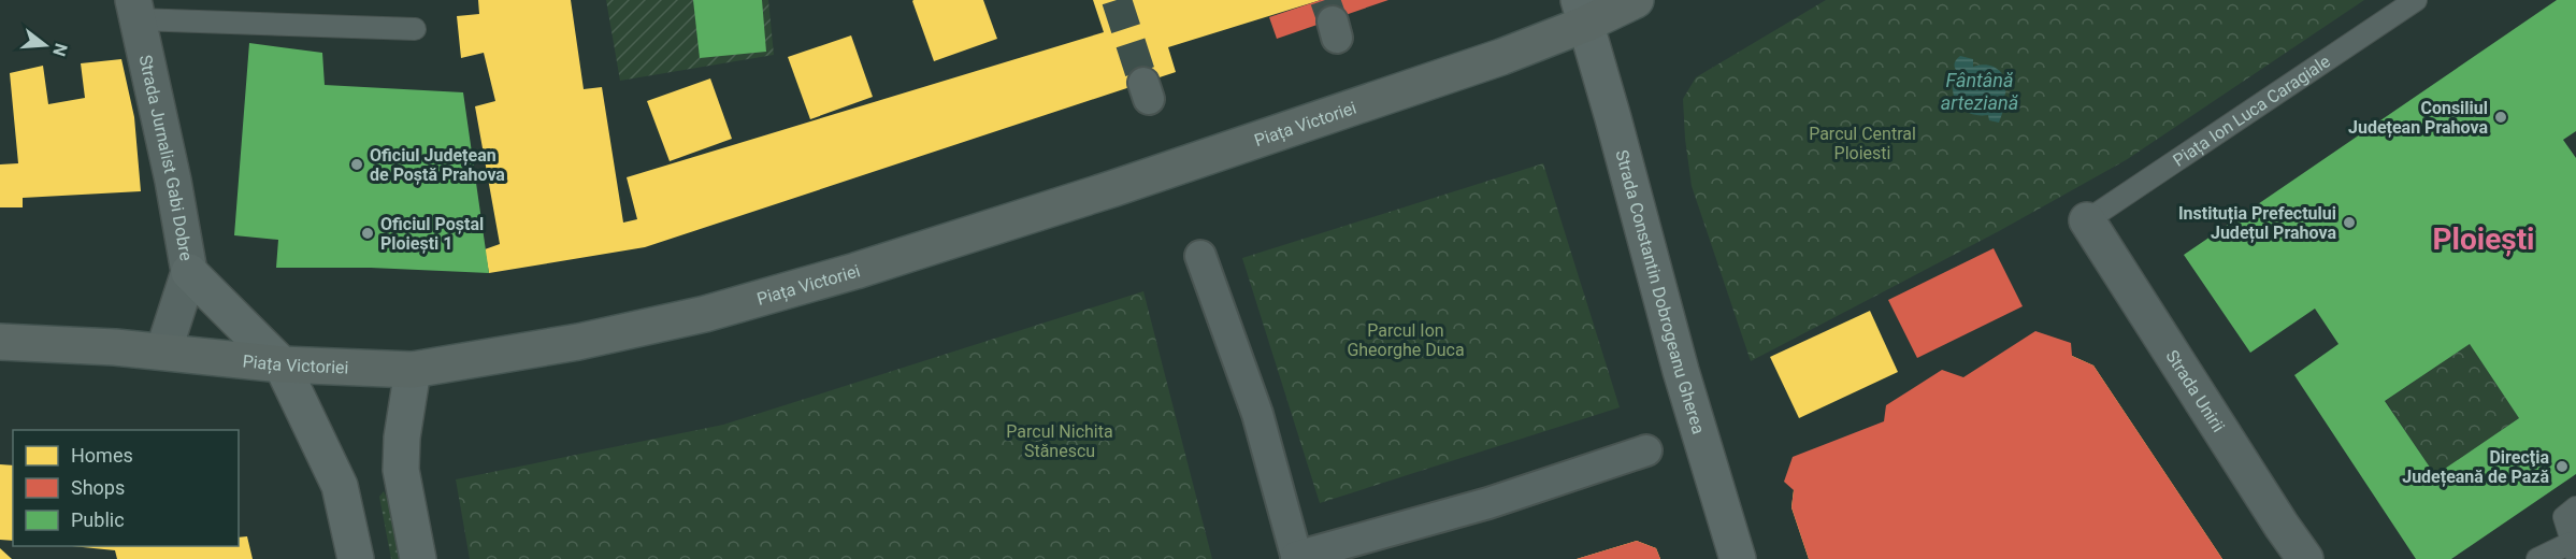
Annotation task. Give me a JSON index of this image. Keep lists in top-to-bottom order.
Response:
{
  "streets": {
    "main road": ["Piața Victoriei", "Strada Constantin Dobrogeanu Gherea"],
    "street": ["Strada Jurnalist Gabi Dobre", "Strada Unirii"],
    "lane": ["Piața Ion Luca Caragiale"]
  },
  "crossings": [
    ["Piața Ion Luca Caragiale", "Strada Unirii"],
    ["Piața Victoriei", "Strada Jurnalist Gabi Dobre"],
    ["Piața Victoriei", "Strada Constantin Dobrogeanu Gherea"]
  ],
  "districts": ["Ploiești"],
  "water": ["Fântână arteziană"],
  "parks": ["Parcul Central Ploiesti", "Parcul Ion Gheorghe Duca", "Parcul Nichita Stănescu"],
  "places": [
    "Consiliul Județean Prahova",
    "Oficiul Județean de Poștă Prahova",
    "Instituția Prefectului Județul Prahova",
    "Oficiul Poștal Ploiești 1",
    "Direcţia Județeană de Pază"
  ],
  "legend": ["Homes", "Shops", "Public"],
  "north": "right"
}
